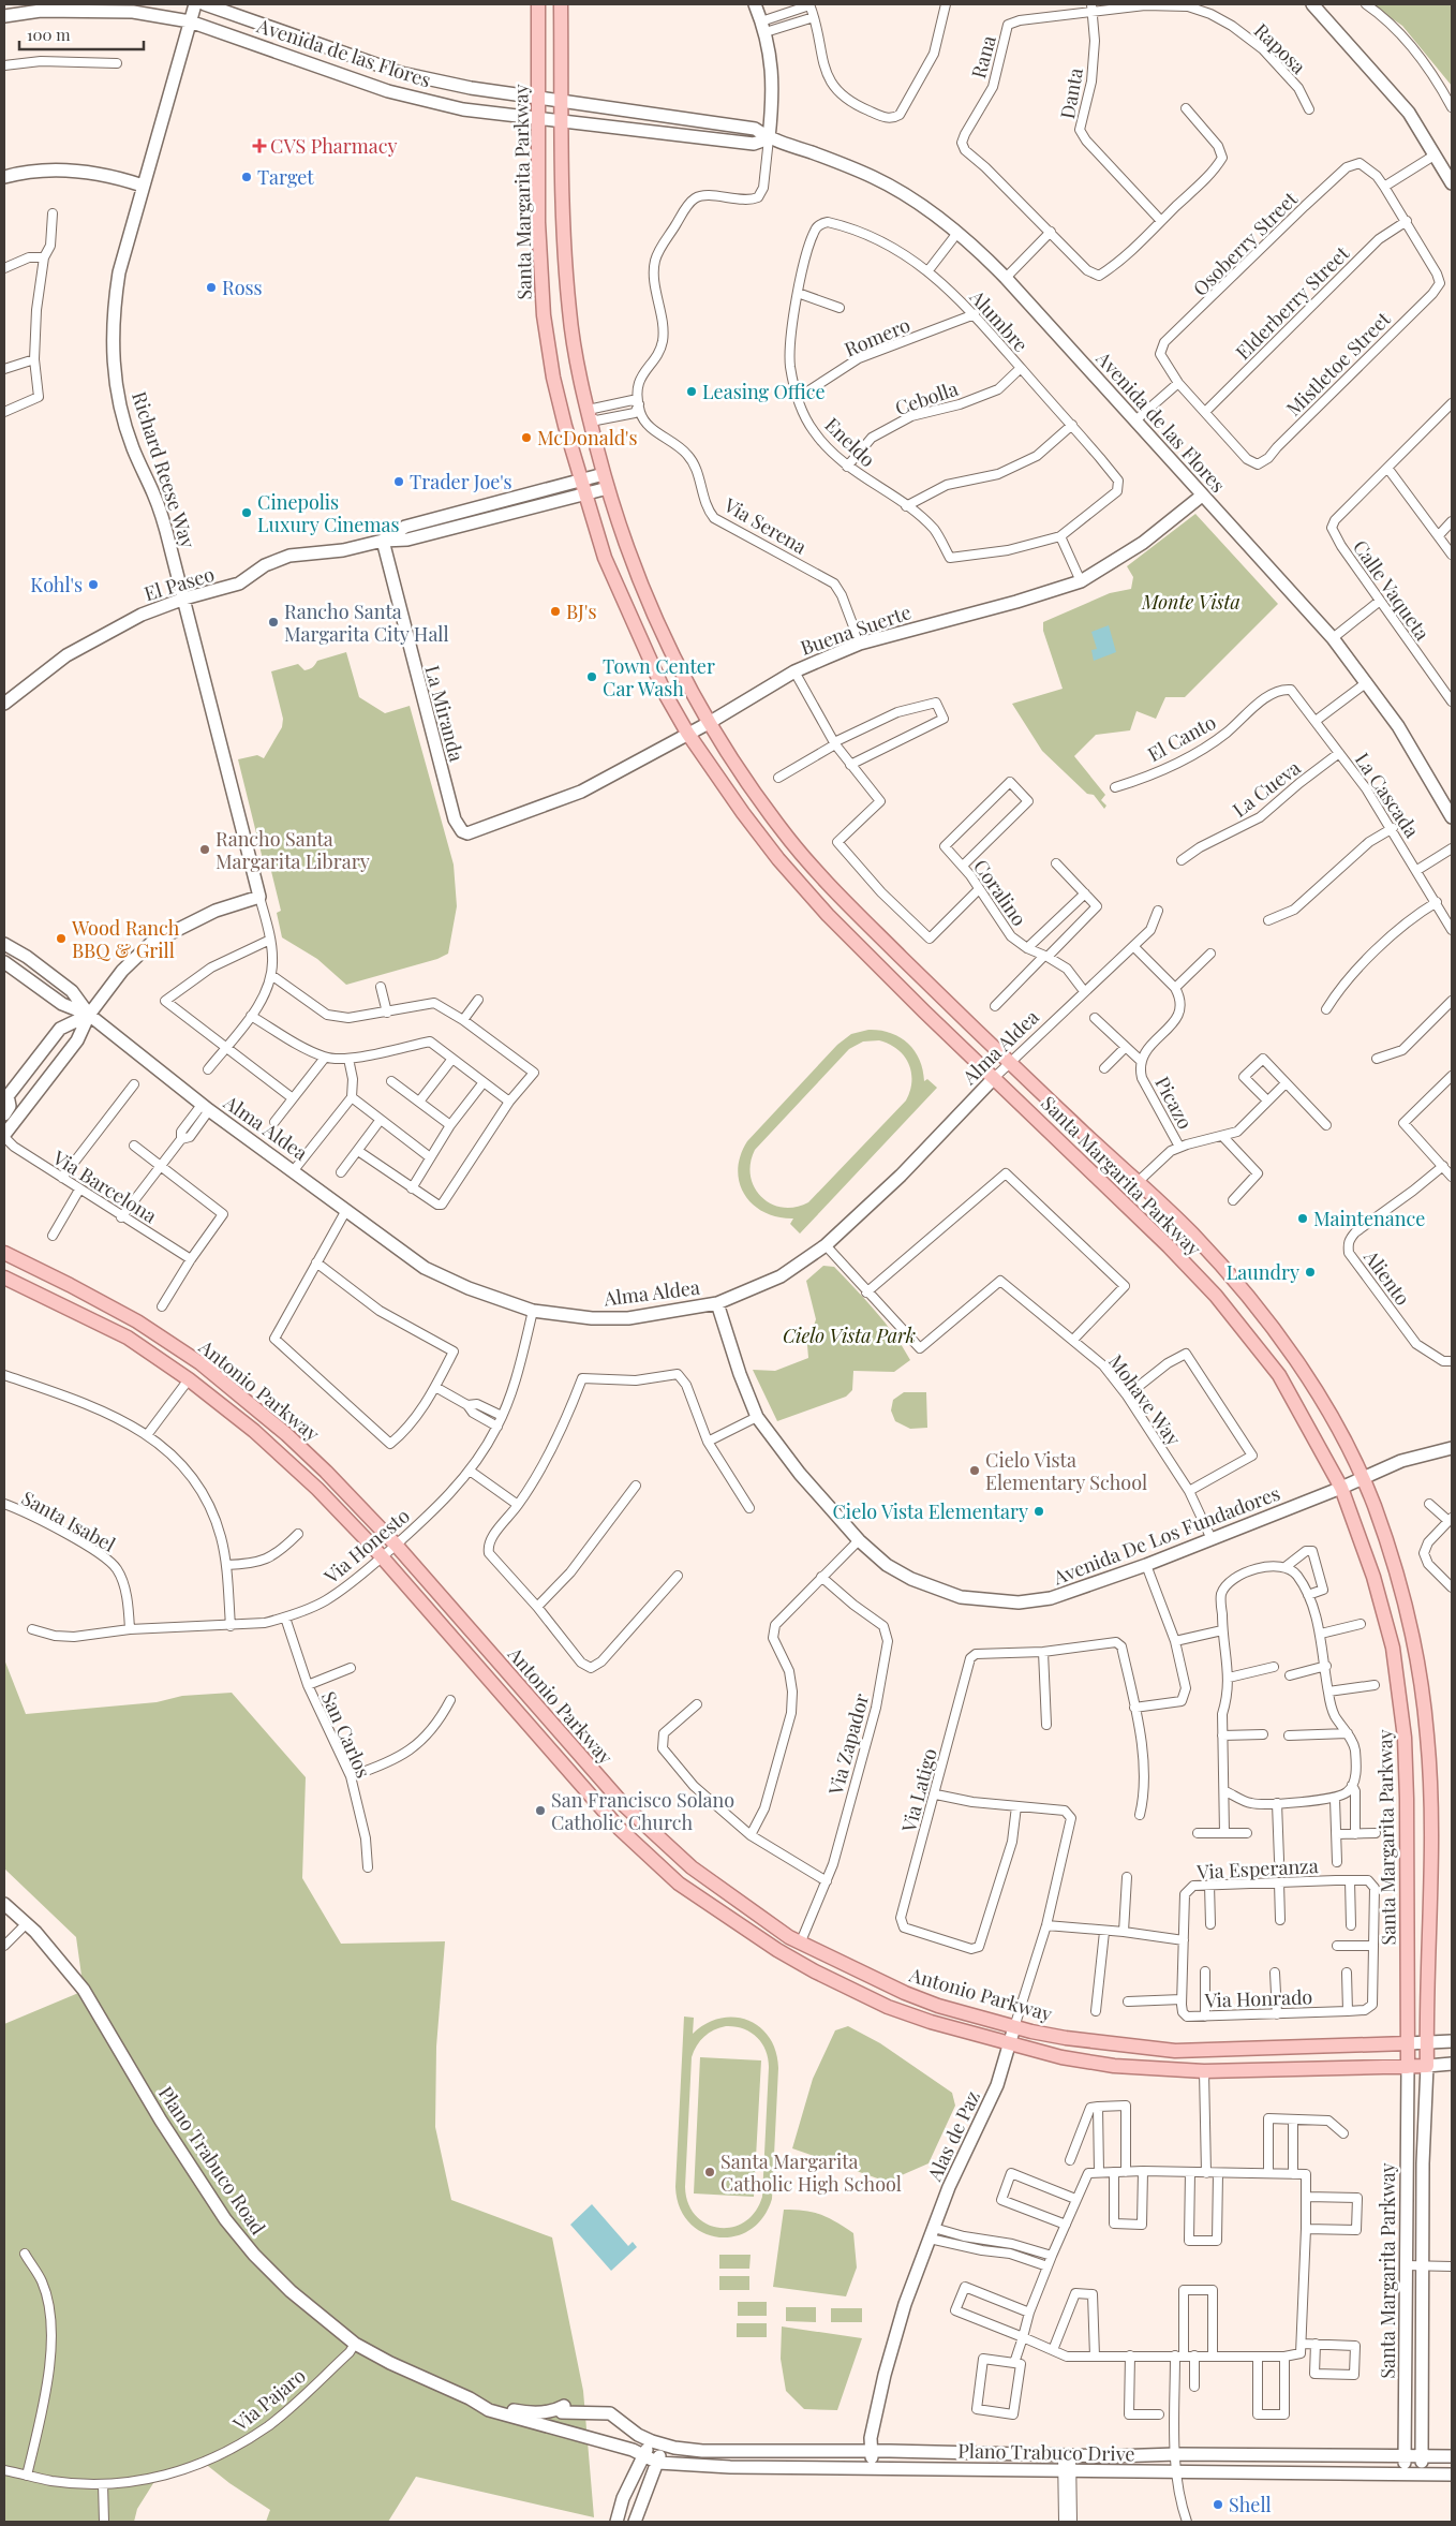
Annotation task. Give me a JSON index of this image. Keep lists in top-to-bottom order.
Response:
{
  "streets": {
    "main road": [
      "Avenida de las Flores",
      "Santa Margarita Parkway",
      "Richard Reese Way",
      "El Paseo",
      "Buena Suerte",
      "La Miranda",
      "Alma Aldea",
      "Antonio Parkway",
      "Avenida De Los Fundadores",
      "Alas de Paz",
      "Plano Trabuco Road",
      "Plano Trabuco Drive"
    ],
    "street": [
      "Raposa",
      "Rana",
      "Danta",
      "Osoberry Street",
      "Elderberry Street",
      "Alumbre",
      "Romero",
      "Mistletoe Street",
      "Cebolla",
      "Eneldo",
      "Via Serena",
      "Calle Vaqueta",
      "El Canto",
      "La Cueva",
      "La Cascada",
      "Coralino",
      "Picazo",
      "Via Barcelona",
      "Aliento",
      "Mohave Way",
      "Santa Isabel",
      "Via Honesto",
      "San Carlos",
      "Via Zapador",
      "Via Latigo",
      "Via Esperanza",
      "Via Honrado",
      "Via Pajaro"
    ]
  },
  "crossings": [
    ["Raposa", "Rana"],
    ["Raposa", "Danta"],
    ["Avenida de las Flores", "Santa Margarita Parkway"],
    ["Avenida de las Flores", "Richard Reese Way"],
    ["Avenida de las Flores", "Buena Suerte"],
    ["Rana", "Danta"],
    ["Santa Margarita Parkway", "El Paseo"],
    ["Santa Margarita Parkway", "Buena Suerte"],
    ["Santa Margarita Parkway", "Alma Aldea"],
    ["Santa Margarita Parkway", "Antonio Parkway"],
    ["Santa Margarita Parkway", "Avenida De Los Fundadores"],
    ["Santa Margarita Parkway", "Plano Trabuco Drive"],
    ["Elderberry Street", "Mistletoe Street"],
    ["Alumbre", "Romero"],
    ["Alumbre", "Cebolla"],
    ["Alumbre", "Eneldo"],
    ["Romero", "Eneldo"],
    ["Cebolla", "Eneldo"],
    ["Richard Reese Way", "El Paseo"],
    ["Via Serena", "Buena Suerte"],
    ["El Paseo", "La Miranda"],
    ["Buena Suerte", "La Miranda"],
    ["El Canto", "La Cascada"],
    ["La Cueva", "La Cascada"],
    ["Coralino", "Alma Aldea"],
    ["Alma Aldea", "Avenida De Los Fundadores"],
    ["Alma Aldea", "Via Honesto"],
    ["Antonio Parkway", "Via Honesto"],
    ["Antonio Parkway", "Via Zapador"],
    ["Antonio Parkway", "Alas de Paz"],
    ["Mohave Way", "Avenida De Los Fundadores"],
    ["Santa Isabel", "Via Honesto"],
    ["Via Honesto", "San Carlos"],
    ["Via Latigo", "Alas de Paz"],
    ["Via Esperanza", "Via Honrado"],
    ["Alas de Paz", "Plano Trabuco Drive"],
    ["Plano Trabuco Road", "Via Pajaro"],
    ["Plano Trabuco Road", "Plano Trabuco Drive"]
  ],
  "parks": ["Monte Vista", "Cielo Vista Park"],
  "places": {
    "health": ["CVS Pharmacy"],
    "other": [
      "Target",
      "Ross",
      "Leasing Office",
      "McDonald's",
      "Trader Joe's",
      "Cinepolis Luxury Cinemas",
      "Kohl's",
      "BJ's",
      "Rancho Santa Margarita City Hall",
      "Town Center Car Wash",
      "Rancho Santa Margarita Library",
      "Wood Ranch BBQ & Grill",
      "Maintenance",
      "Laundry",
      "Cielo Vista Elementary School",
      "Cielo Vista Elementary",
      "San Francisco Solano Catholic Church",
      "Santa Margarita Catholic High School",
      "Shell"
    ]
  },
  "scale_bar": "100 m"
}
